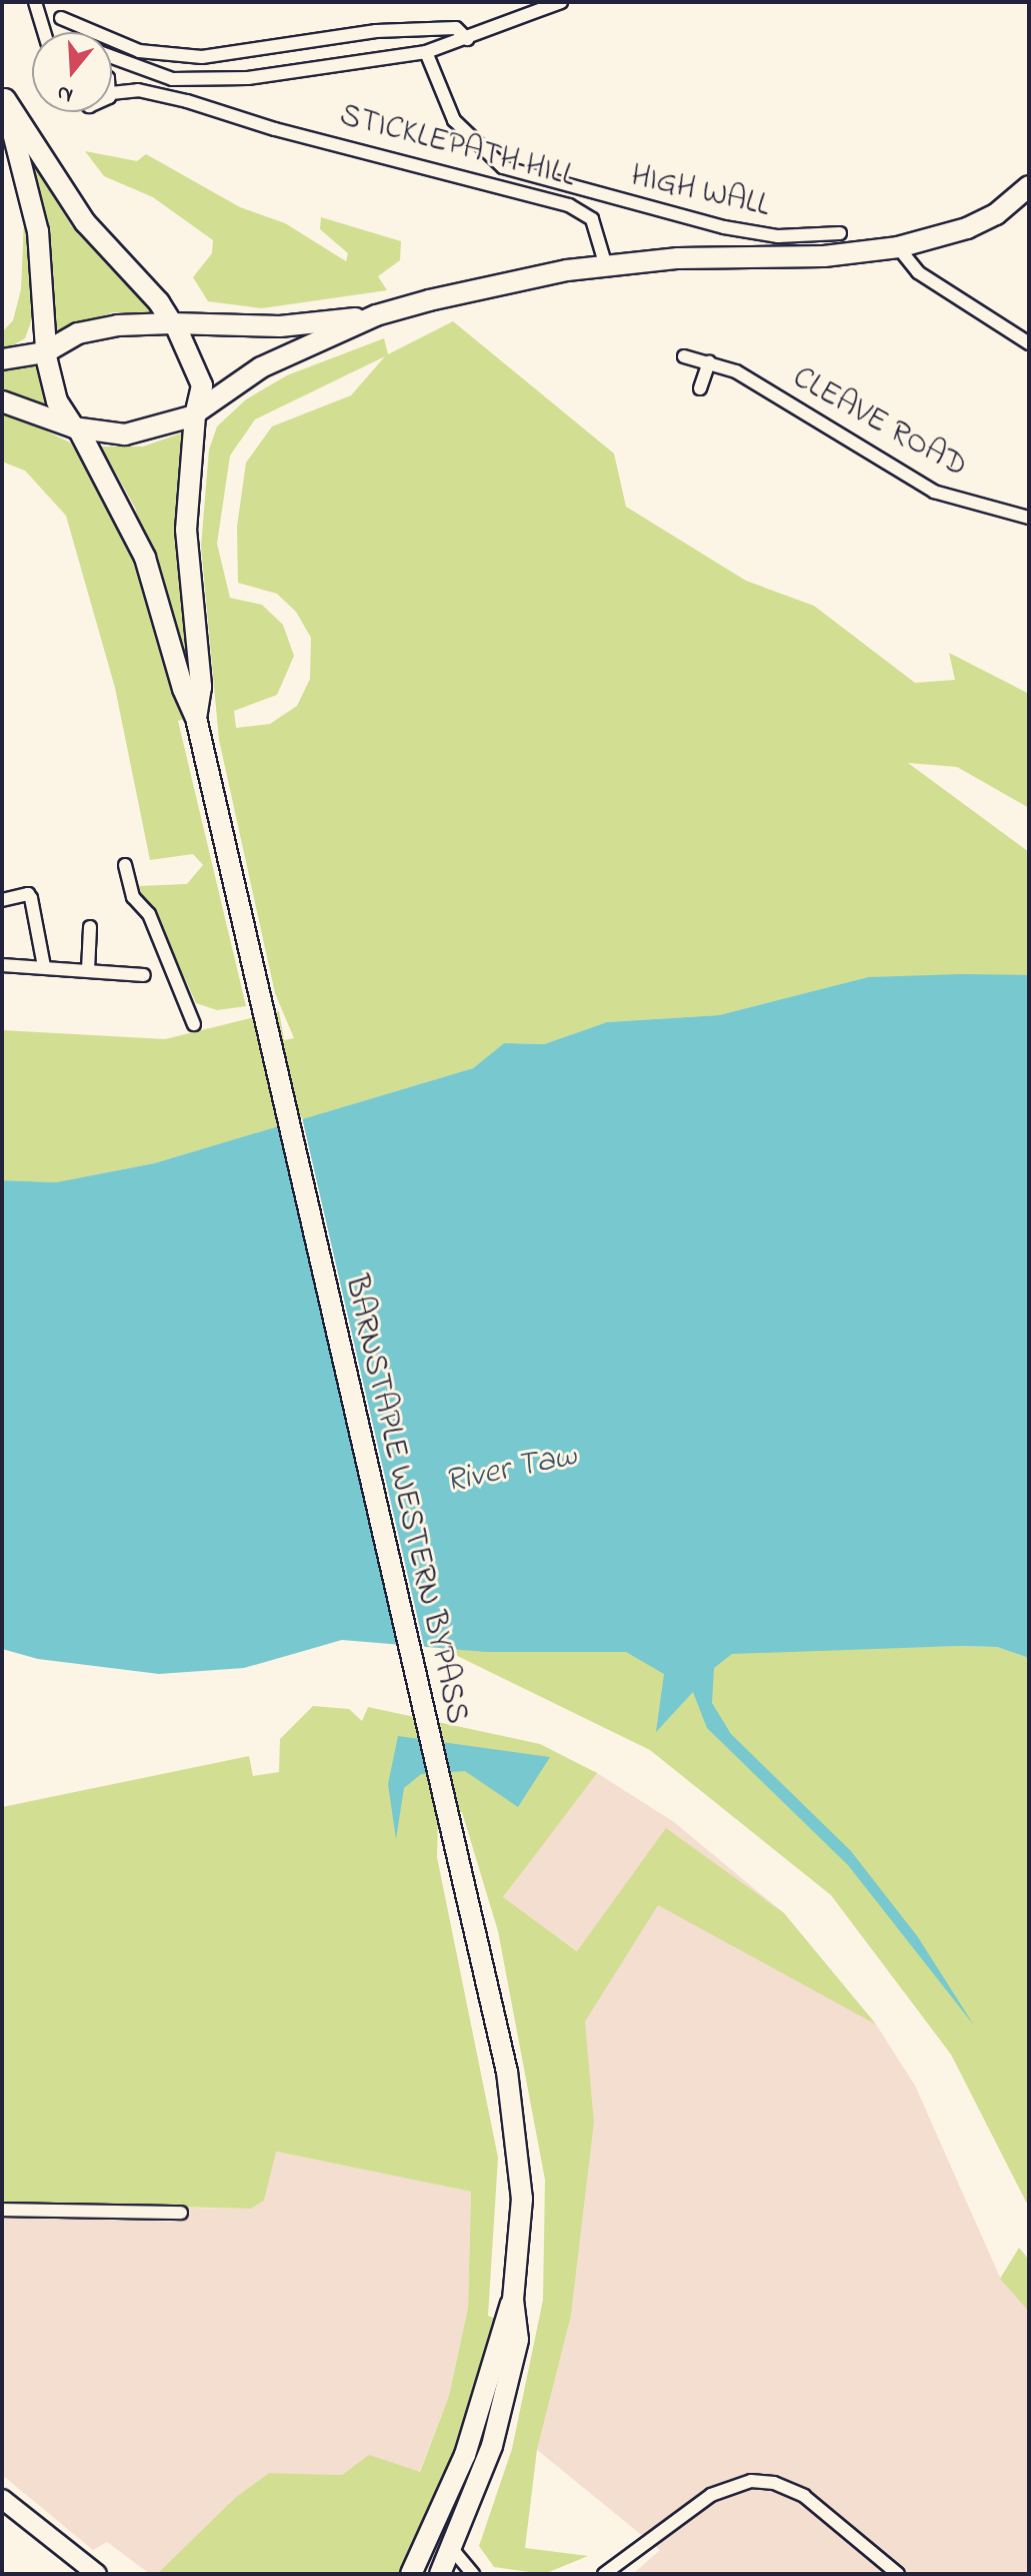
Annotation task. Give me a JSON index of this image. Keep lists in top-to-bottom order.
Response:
{
  "streets": {
    "main road": ["BARNSTAPLE WESTERN BYPASS"],
    "street": ["STICKLEPATH HILL", "HIGH WALL", "CLEAVE ROAD"]
  },
  "water": ["River Taw"],
  "north": "bottom"
}
